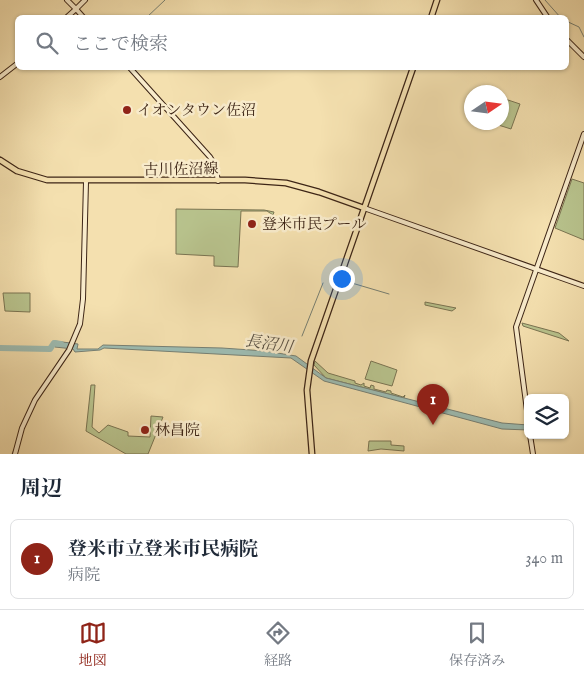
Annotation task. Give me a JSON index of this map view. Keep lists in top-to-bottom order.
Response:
{
  "streets": {
    "main road": ["古川佐沼線"]
  },
  "water": ["長沼川"],
  "places": ["イオンタウン佐沼", "登米市民プール", "林昌院"],
  "north": "right",
  "page": {
    "search": "ここで検索",
    "pins": "1",
    "heading": "周辺",
    "list": [
      {
        "mark": "1",
        "name": "登米市立登米市民病院",
        "note": "病院",
        "value": "340 m"
      }
    ],
    "nav": ["地図", "経路", "保存済み"]
  }
}
